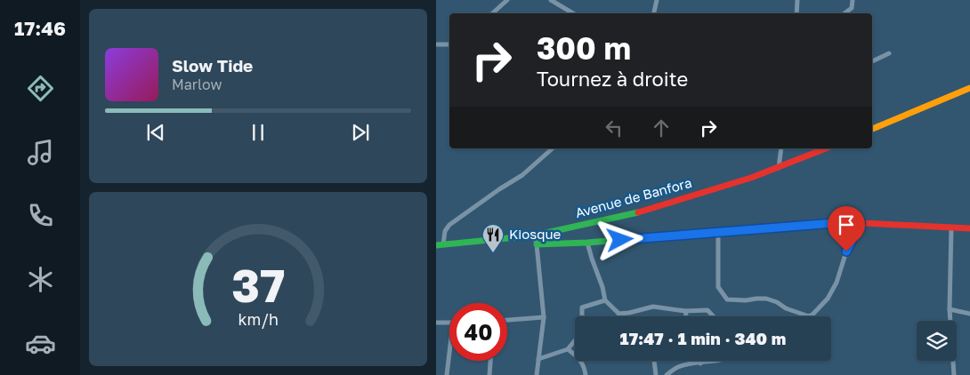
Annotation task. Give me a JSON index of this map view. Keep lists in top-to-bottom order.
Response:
{
  "streets": {
    "main road": ["Avenue de Banfora"]
  },
  "places": {
    "restaurant": ["Kiosque"]
  },
  "page": {
    "tabs": "17:46",
    "turn": ["300 m", "Tournez à droite"],
    "song": ["Slow Tide", "Marlow"],
    "limit": "40",
    "trip": "17:47 · 1 min · 340 m",
    "gauge": ["37", "km/h"]
  }
}
